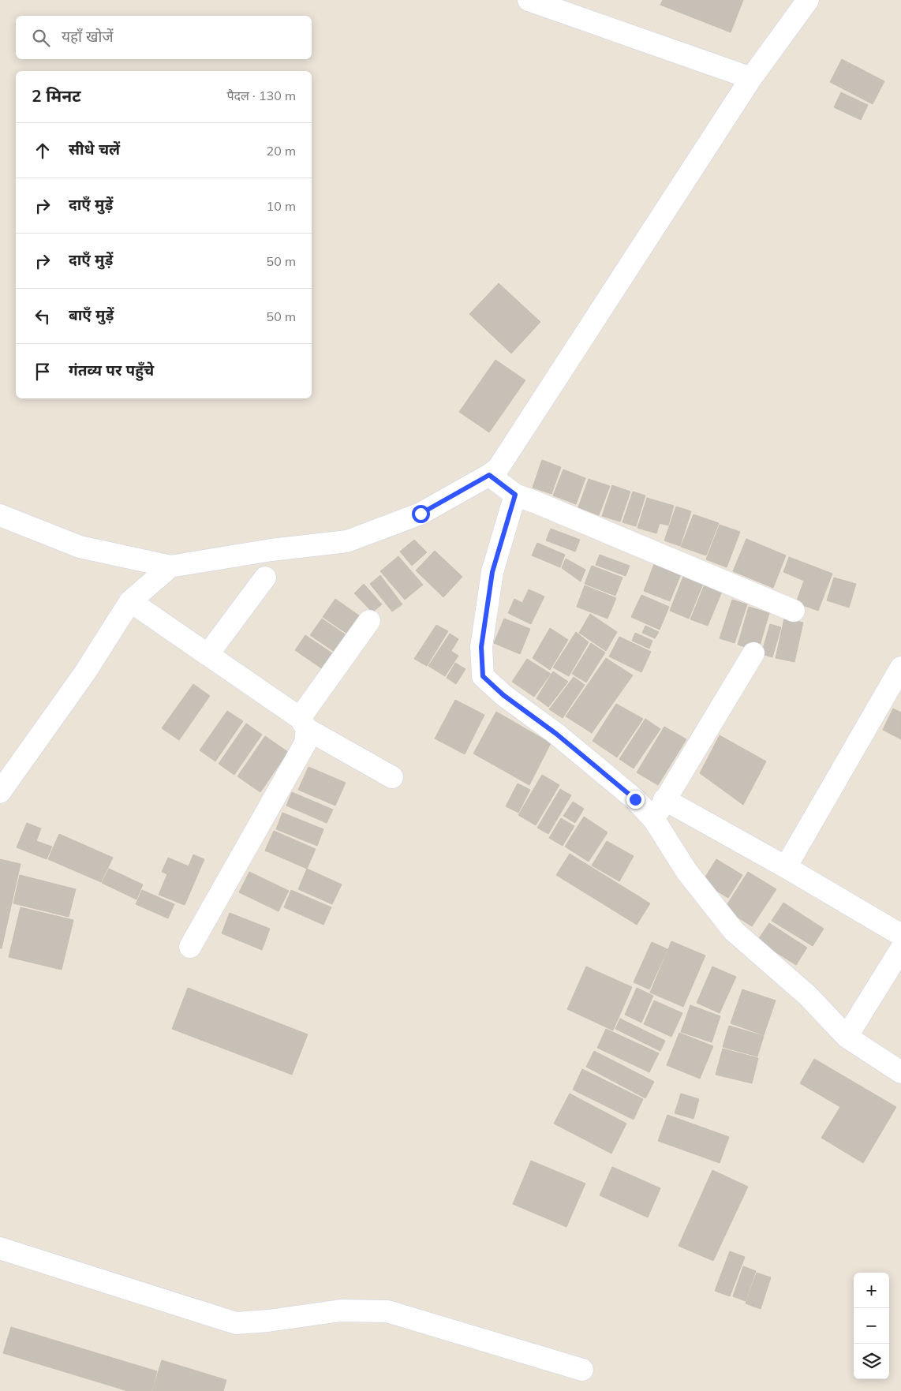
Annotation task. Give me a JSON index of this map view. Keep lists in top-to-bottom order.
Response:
{
  "page": {
    "search": "यहाँ खोजें",
    "heading": ["2 मिनट", "पैदल · 130 m"],
    "list": [
      ["सीधे चलें", "20 m"],
      ["दाएँ मुड़ें", "10 m"],
      ["दाएँ मुड़ें", "50 m"],
      ["बाएँ मुड़ें", "50 m"],
      "गंतव्य पर पहुँचे"
    ],
    "map_buttons": ["+", "−"]
  }
}
